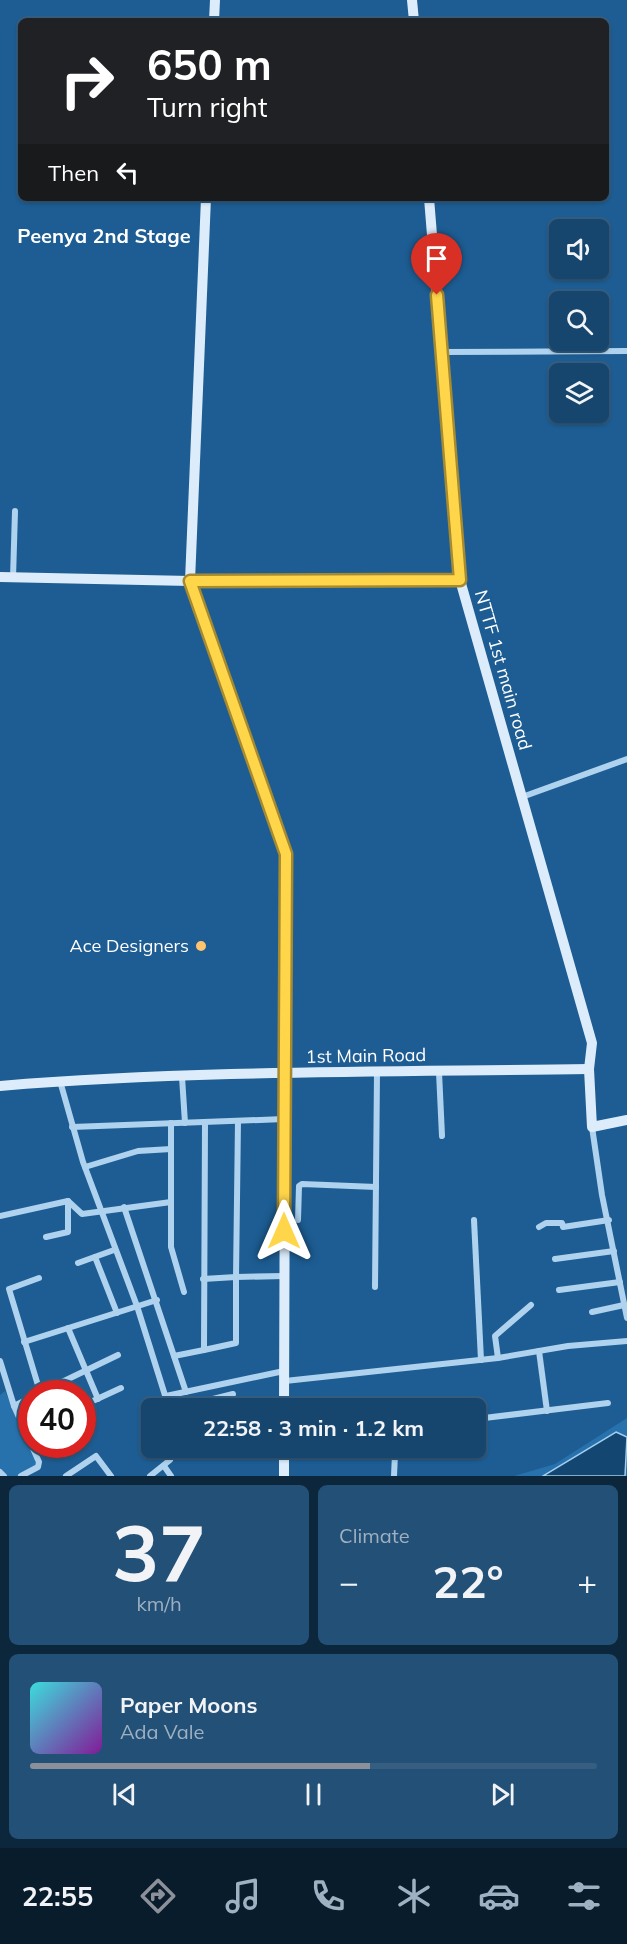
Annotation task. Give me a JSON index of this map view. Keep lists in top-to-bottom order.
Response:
{
  "streets": {
    "street": ["NTTF 1st main road", "1st Main Road"]
  },
  "crossings": [
    ["NTTF 1st main road", "1st Main Road"]
  ],
  "districts": ["Peenya 2nd Stage"],
  "places": ["Ace Designers"],
  "page": {
    "turn": ["650 m", "Turn right"],
    "then": "Then",
    "limit": "40",
    "trip": "22:58 · 3 min · 1.2 km",
    "tile": [
      ["37", "km/h"],
      "Climate"
    ],
    "heat": ["−", "22°", "+"],
    "song": ["Paper Moons", "Ada Vale"],
    "tabs": "22:55"
  }
}
